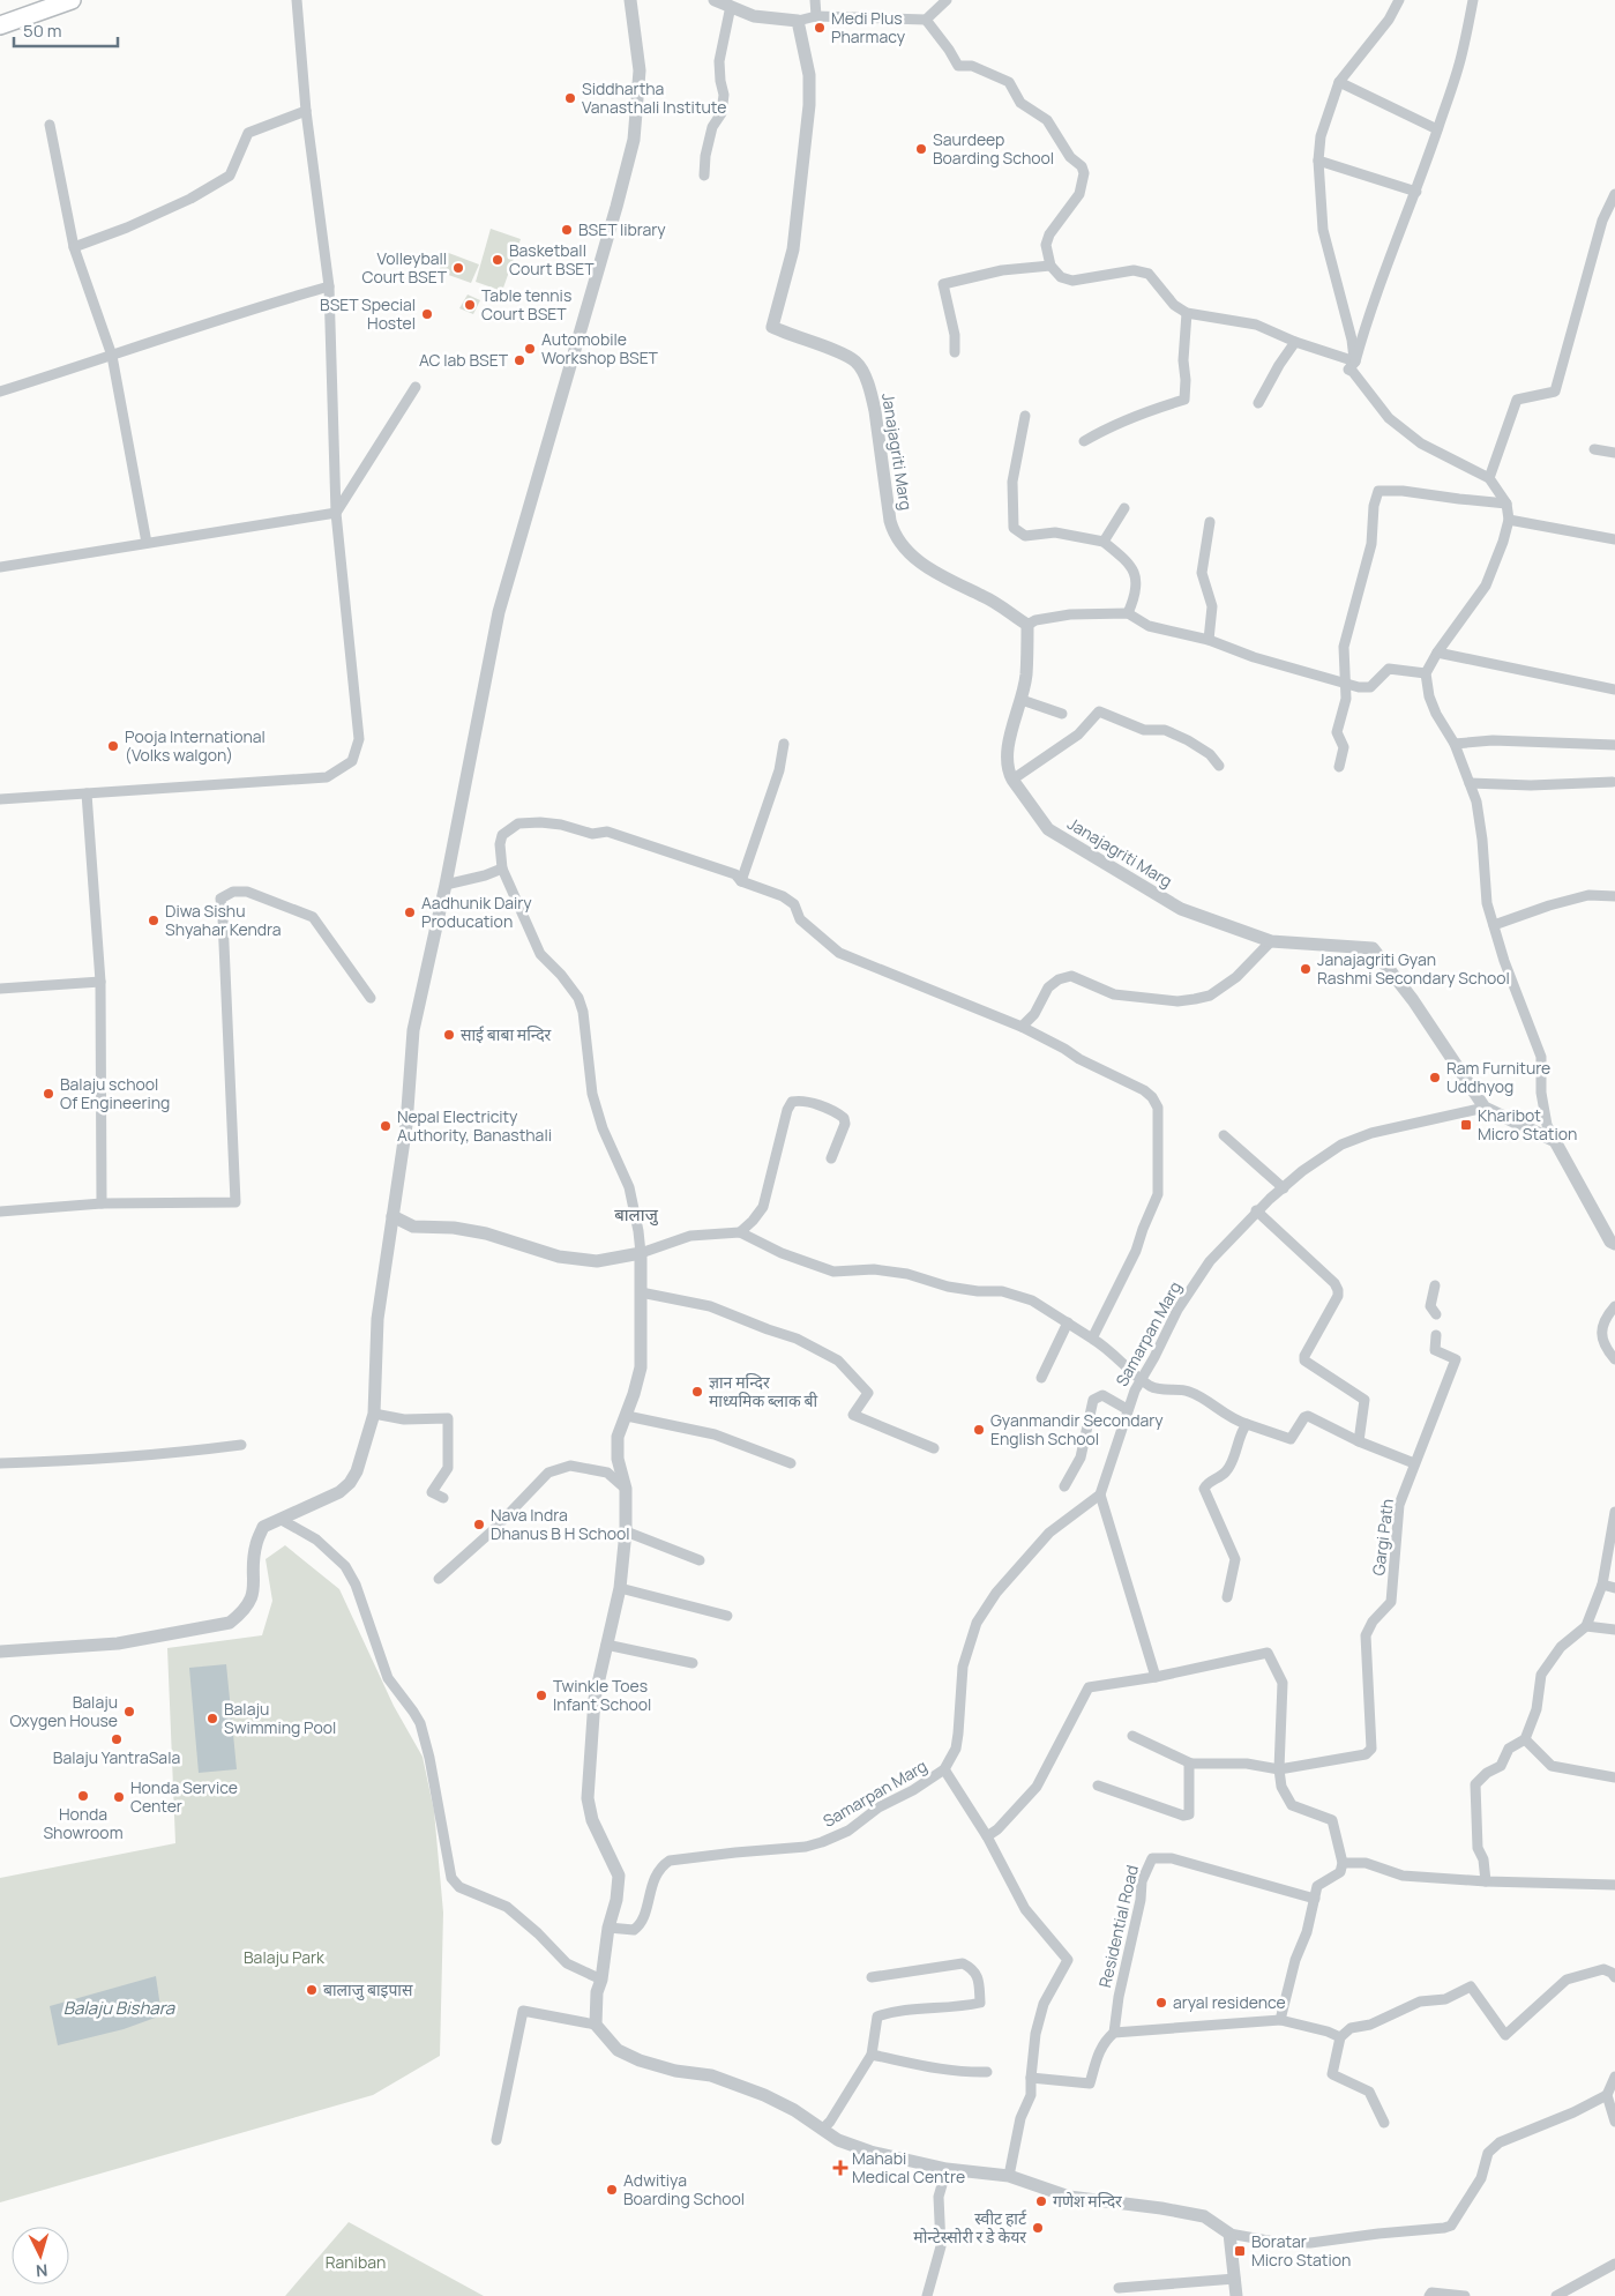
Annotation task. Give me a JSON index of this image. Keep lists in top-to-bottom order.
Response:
{
  "streets": {
    "street": [
      "Janajagriti Marg",
      "Samarpan Marg",
      "Gargi Path",
      "Residential Road"
    ]
  },
  "crossings": [
    ["Janajagriti Marg", "Samarpan Marg"]
  ],
  "districts": ["बालाजु"],
  "water": ["Balaju Bishara"],
  "parks": ["Balaju Park", "Raniban"],
  "places": {
    "other": [
      "Medi Plus Pharmacy",
      "Siddhartha Vanasthali Institute",
      "Saurdeep Boarding School",
      "BSET library",
      "Basketball Court BSET",
      "Volleyball Court BSET",
      "Table tennis Court BSET",
      "BSET Special Hostel",
      "Automobile Workshop BSET",
      "AC lab BSET",
      "Pooja International (Volks walgon)",
      "Aadhunik Dairy Producation",
      "Diwa Sishu Shyahar Kendra",
      "Janajagriti Gyan Rashmi Secondary School",
      "साई बाबा मन्दिर",
      "Ram Furniture Uddhyog",
      "Balaju school Of Engineering",
      "Nepal Electricity Authority, Banasthali",
      "ज्ञान मन्दिर माध्यमिक ब्लाक बी",
      "Gyanmandir Secondary English School",
      "Nava Indra Dhanus B H School",
      "Twinkle Toes Infant School",
      "Balaju Oxygen House",
      "Balaju Swimming Pool",
      "Balaju YantraSala",
      "Honda Showroom",
      "Honda Service Center",
      "बालाजु बाइपास",
      "aryal residence",
      "Adwitiya Boarding School",
      "गणेश मन्दिर",
      "स्वीट हार्ट मोन्टेस्सोरी र डे केयर"
    ],
    "transit": ["Kharibot Micro Station", "Boratar Micro Station"],
    "health": ["Mahabi Medical Centre"]
  },
  "scale_bar": "50 m",
  "north": "bottom"
}
